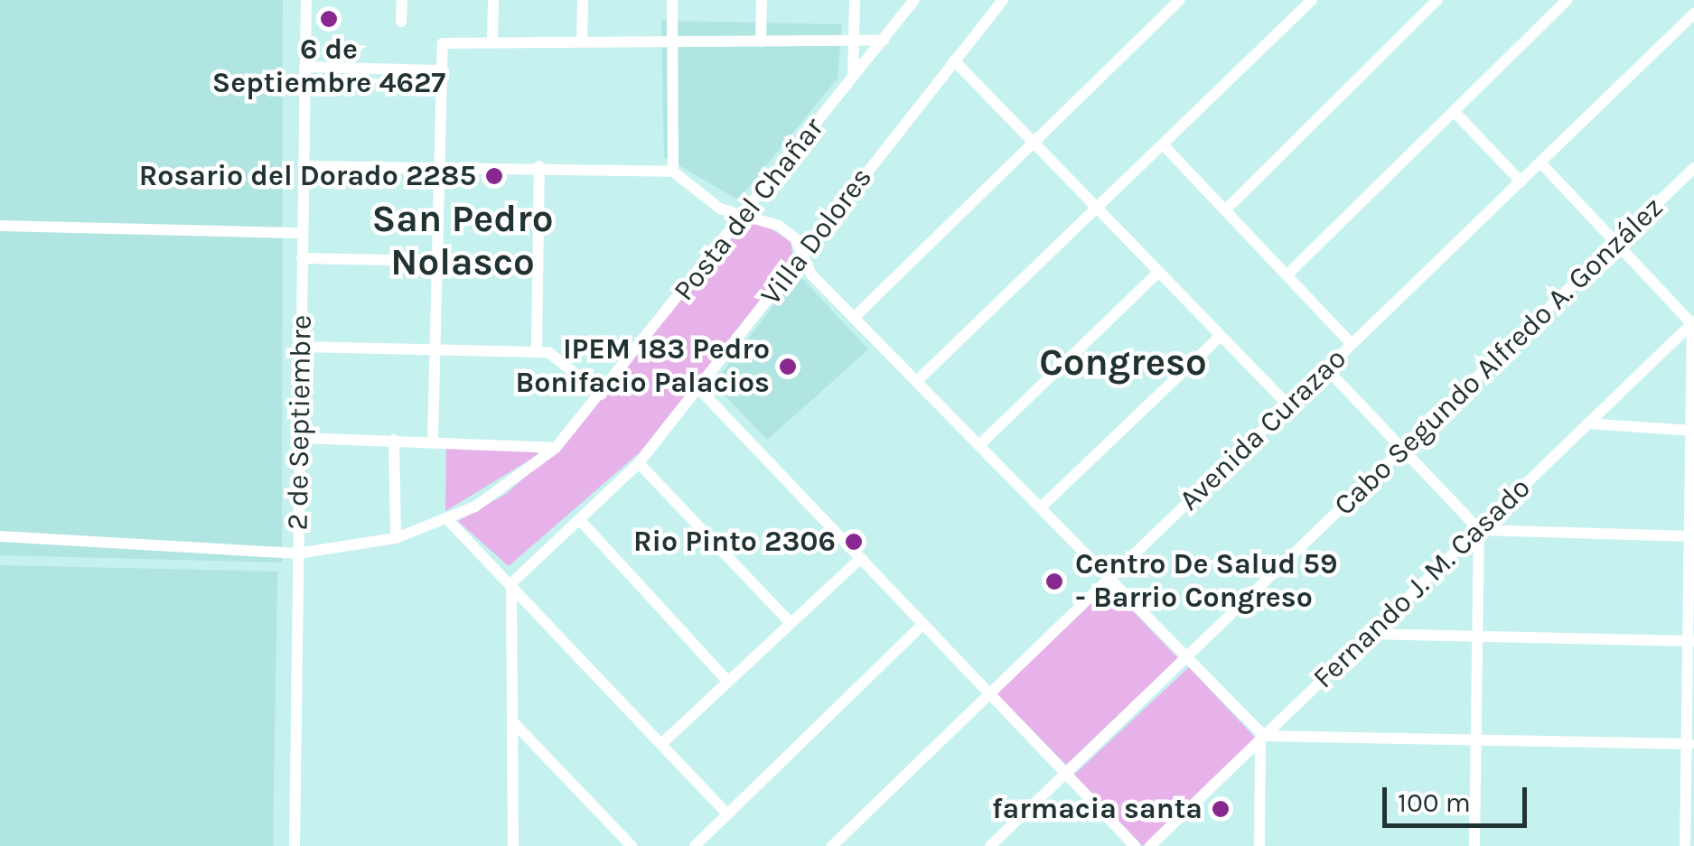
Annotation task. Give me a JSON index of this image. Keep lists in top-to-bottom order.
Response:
{
  "streets": {
    "street": [
      "Posta del Chañar",
      "Villa Dolores",
      "Cabo Segundo Alfredo A. González",
      "2 de Septiembre",
      "Avenida Curazao",
      "Fernando J. M. Casado"
    ]
  },
  "crossings": [
    ["Posta del Chañar", "2 de Septiembre"]
  ],
  "districts": ["San Pedro Nolasco", "Congreso"],
  "places": [
    "6 de Septiembre 4627",
    "Rosario del Dorado 2285",
    "IPEM 183 Pedro Bonifacio Palacios",
    "Rio Pinto 2306",
    "Centro De Salud 59 - Barrio Congreso",
    "farmacia santa"
  ],
  "scale_bar": "100 m"
}
